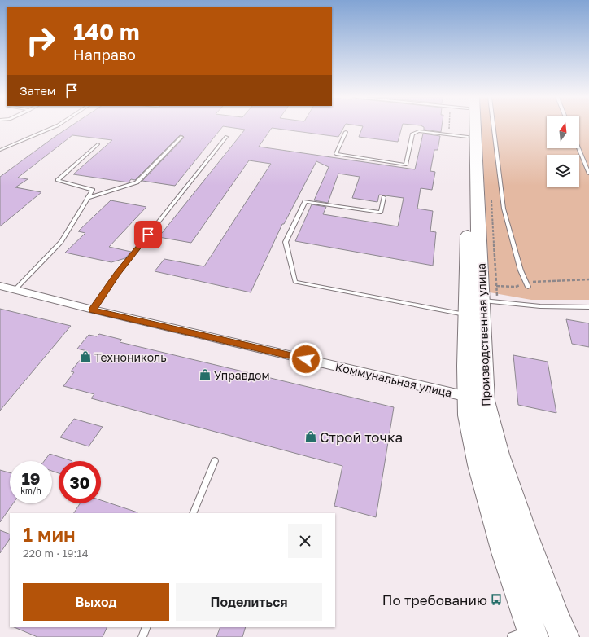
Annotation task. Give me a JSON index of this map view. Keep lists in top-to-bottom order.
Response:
{
  "streets": {
    "highway": ["Производственная улица"],
    "street": ["Коммунальная улица"]
  },
  "crossings": [
    ["Производственная улица", "Коммунальная улица"]
  ],
  "places": {
    "shop": ["Технониколь", "Управдом", "Строй точка"],
    "bus stop": ["По требованию"]
  },
  "north": "top",
  "page": {
    "turn": ["140 m", "Направо"],
    "then": "Затем",
    "speed": "19 km/h",
    "limit": "30",
    "heading": ["1 мин", "220 m · 19:14"],
    "buttons": ["Выход", "Поделиться"]
  }
}
